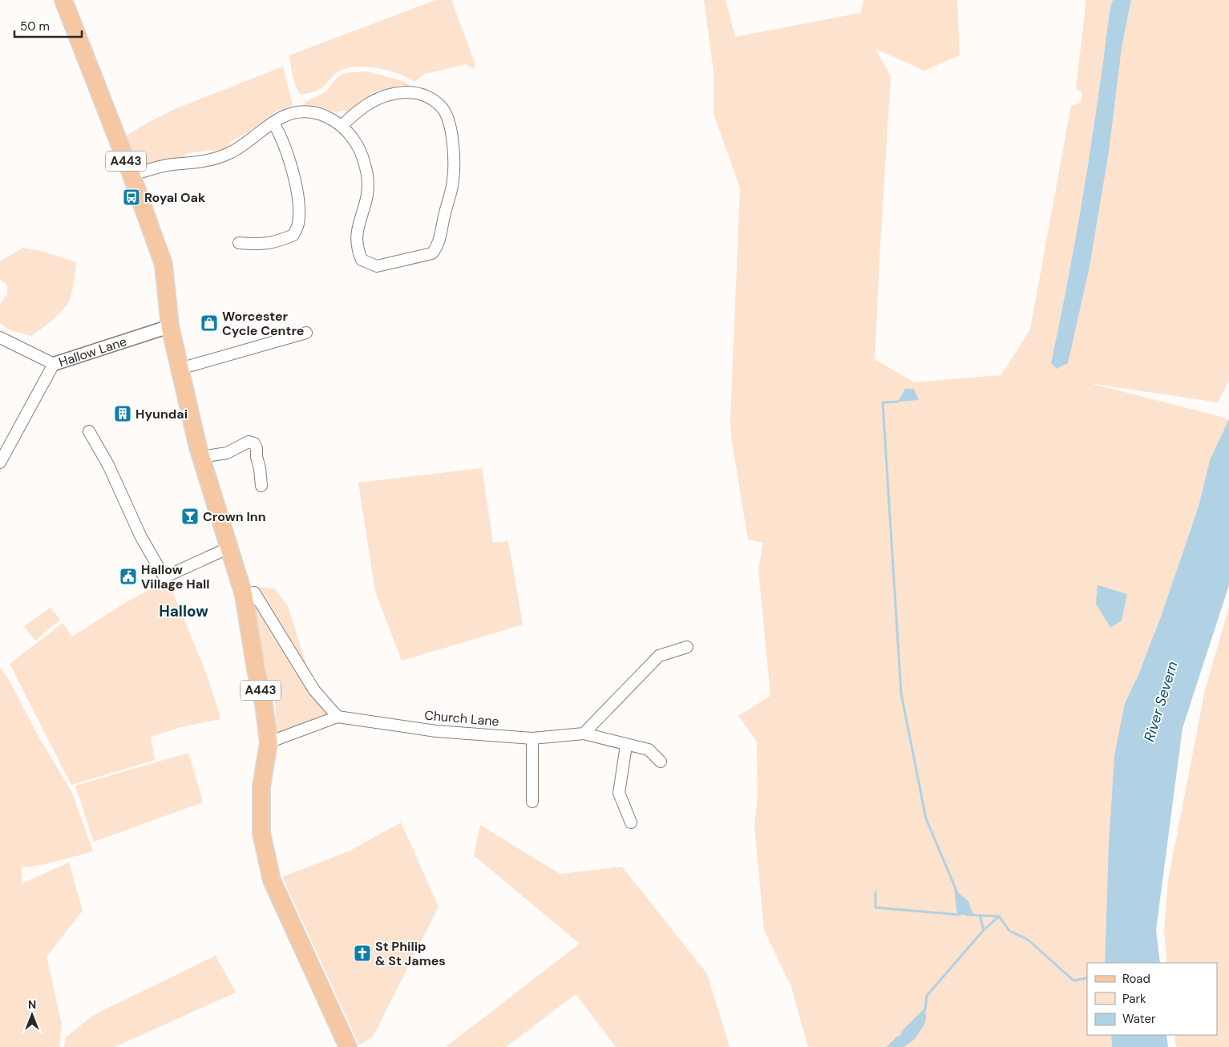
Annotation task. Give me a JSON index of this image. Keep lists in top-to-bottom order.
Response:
{
  "streets": {
    "main road": ["A443"],
    "street": ["Hallow Lane", "Church Lane"]
  },
  "crossings": [
    ["A443", "Hallow Lane"],
    ["A443", "Church Lane"]
  ],
  "districts": ["Hallow"],
  "water": ["River Severn"],
  "places": {
    "bus stop": ["Royal Oak"],
    "shop": ["Worcester Cycle Centre"],
    "building": ["Hyundai"],
    "bar": ["Crown Inn"],
    "public building": ["Hallow Village Hall"],
    "church": ["St Philip & St James"]
  },
  "legend": ["Road", "Park", "Water"],
  "scale_bar": "50 m",
  "north": "top"
}
